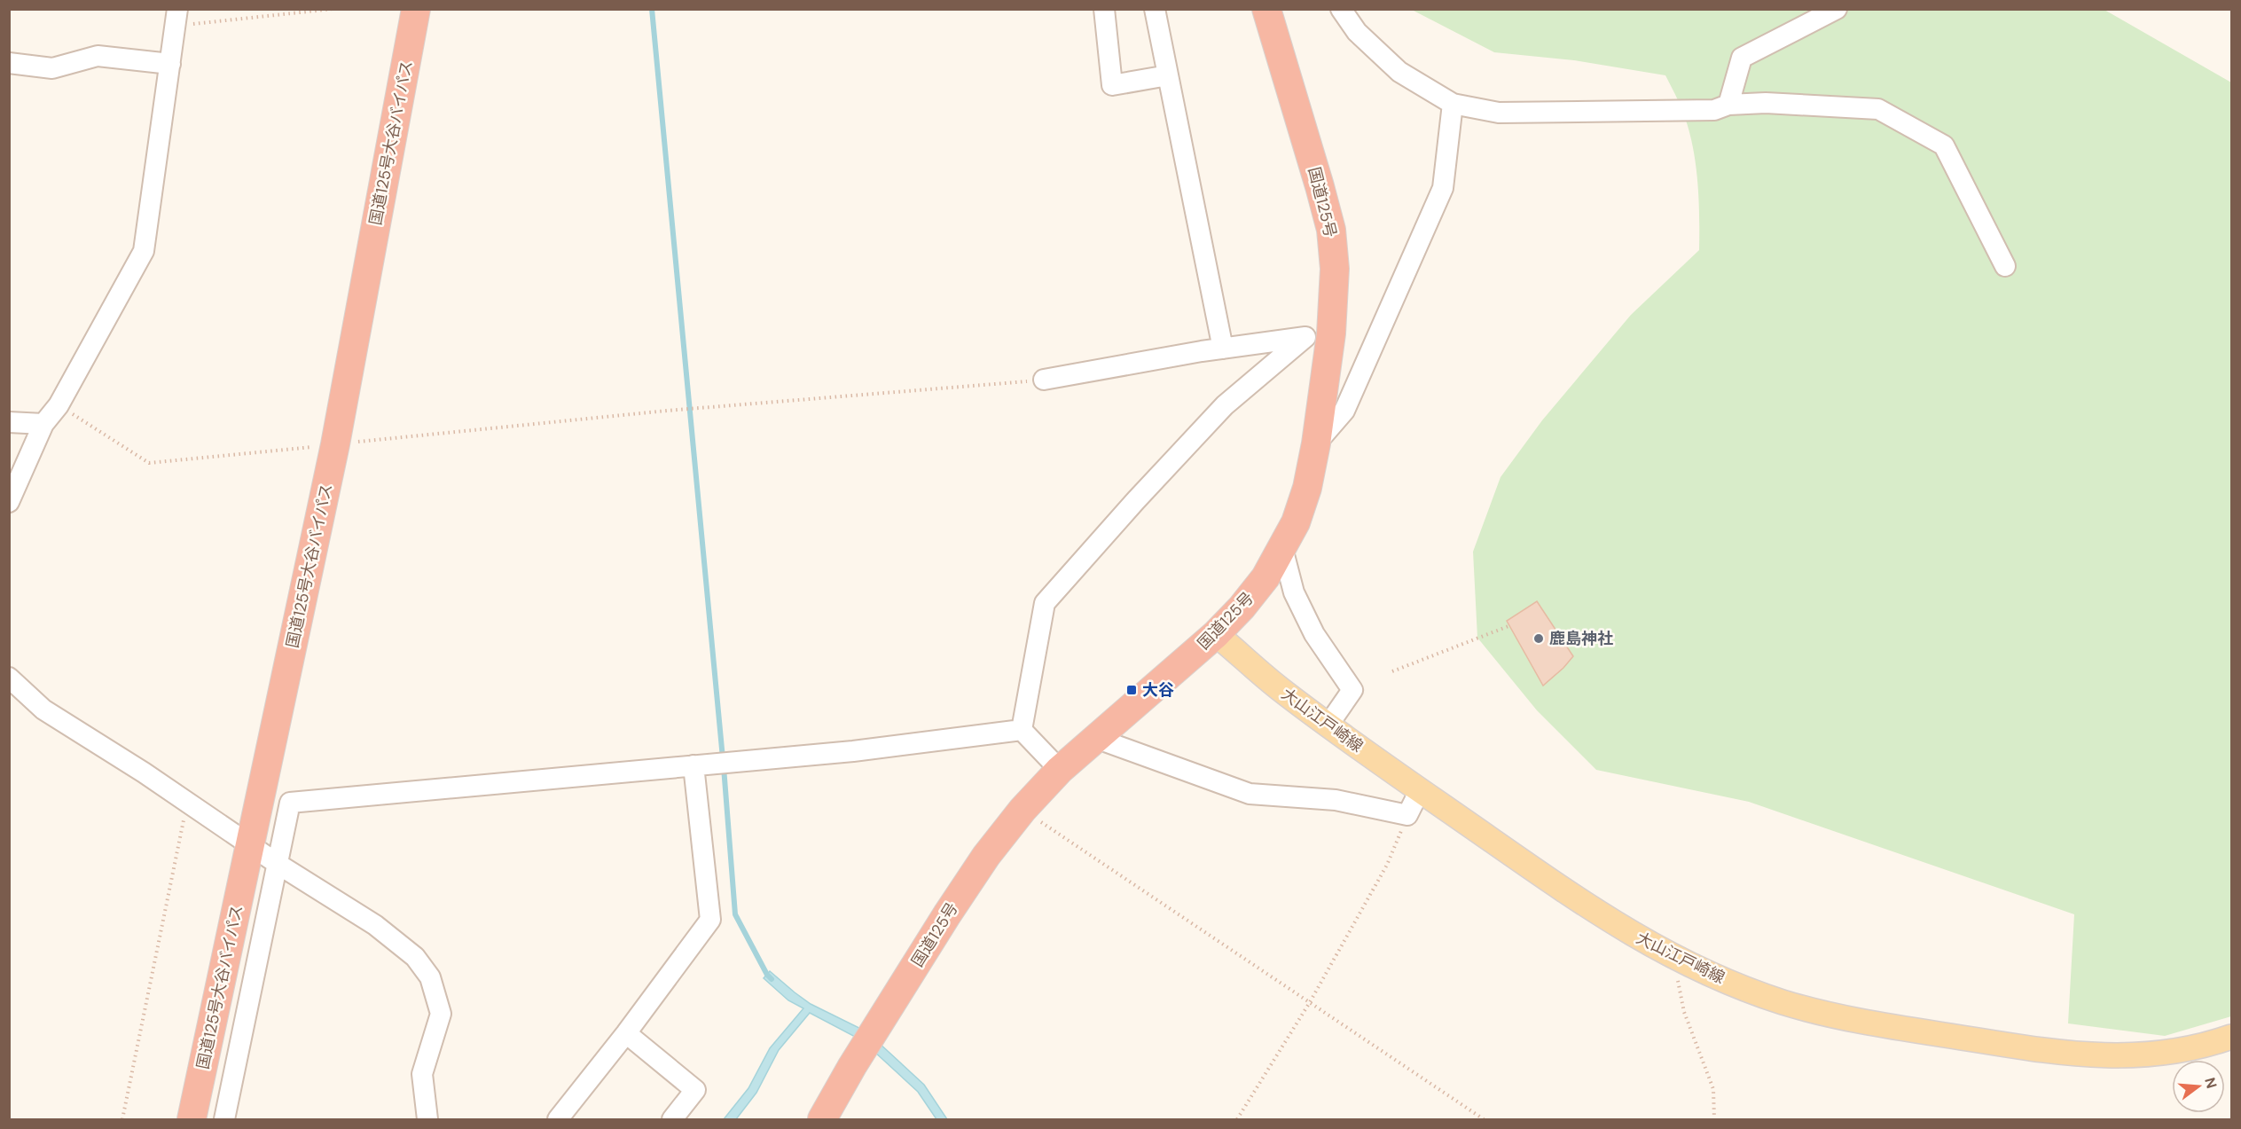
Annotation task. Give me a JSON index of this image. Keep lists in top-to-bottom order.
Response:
{
  "streets": {
    "highway": ["国道125号大谷バイパス", "国道125号"],
    "main road": ["大山江戸崎線"]
  },
  "crossings": [
    ["国道125号", "大山江戸崎線"]
  ],
  "places": {
    "other": ["鹿島神社"],
    "transit": ["大谷"]
  },
  "north": "right"
}
